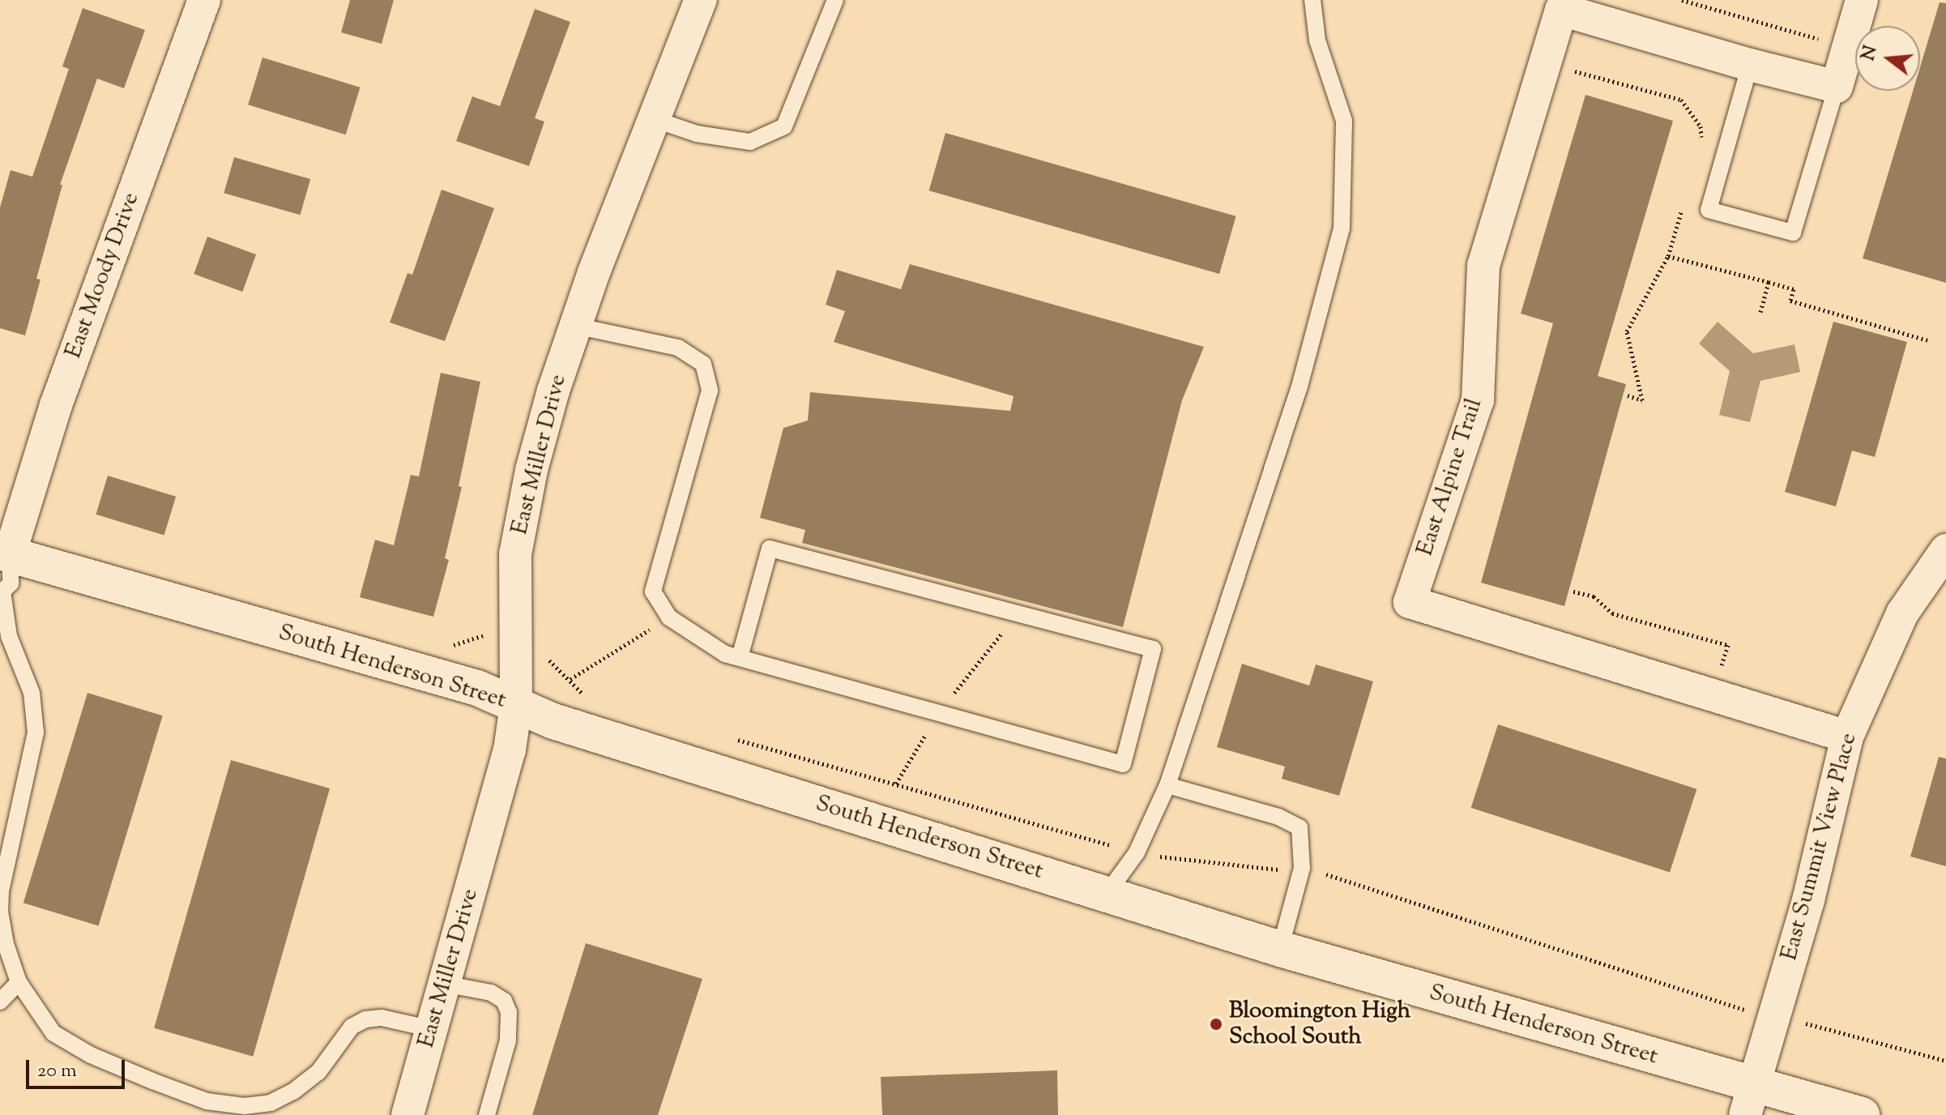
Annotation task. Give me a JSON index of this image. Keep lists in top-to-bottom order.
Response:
{
  "streets": {
    "street": [
      "East Moody Drive",
      "East Miller Drive",
      "East Alpine Trail",
      "South Henderson Street",
      "East Summit View Place"
    ]
  },
  "crossings": [
    ["East Moody Drive", "South Henderson Street"],
    ["East Miller Drive", "South Henderson Street"],
    ["East Alpine Trail", "East Summit View Place"],
    ["South Henderson Street", "East Summit View Place"]
  ],
  "places": ["Bloomington High School South"],
  "scale_bar": "20 m",
  "north": "left"
}
